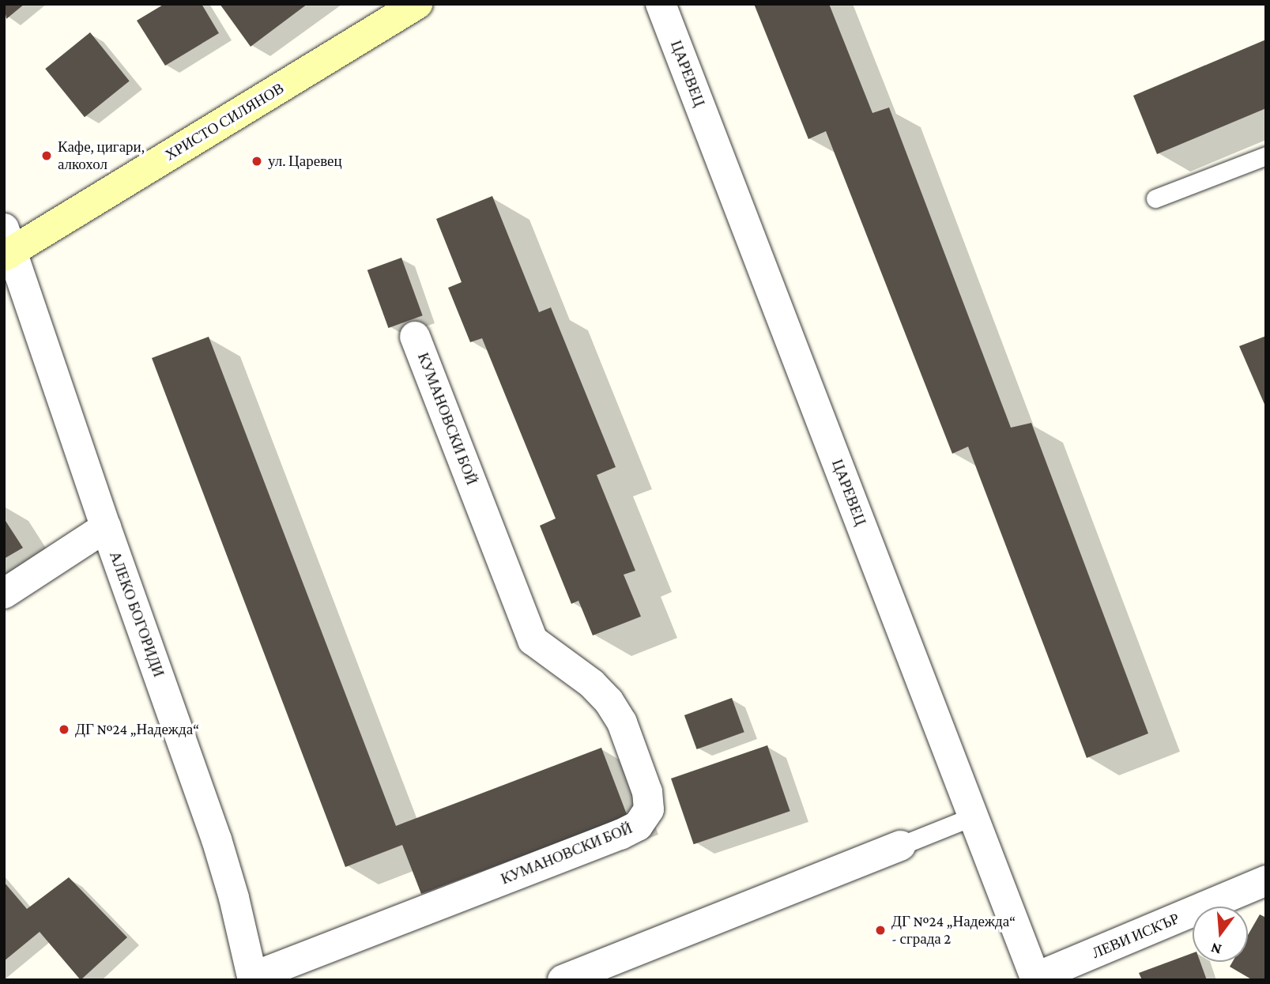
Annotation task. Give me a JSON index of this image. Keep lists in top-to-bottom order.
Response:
{
  "streets": {
    "street": [
      "ЦАРЕВЕЦ",
      "ХРИСТО СИЛЯНОВ",
      "КУМАНОВСКИ БОЙ",
      "АЛЕКО БОГОРИДИ",
      "ЛЕВИ ИСКЪР"
    ]
  },
  "crossings": [
    ["ЦАРЕВЕЦ", "ЛЕВИ ИСКЪР"],
    ["ХРИСТО СИЛЯНОВ", "АЛЕКО БОГОРИДИ"],
    ["КУМАНОВСКИ БОЙ", "АЛЕКО БОГОРИДИ"]
  ],
  "places": [
    "Кафе, цигари, алкохол",
    "ул. Царевец",
    "ДГ №24 „Надежда“",
    "ДГ №24 „Надежда“ - сграда 2"
  ],
  "north": "bottom"
}
